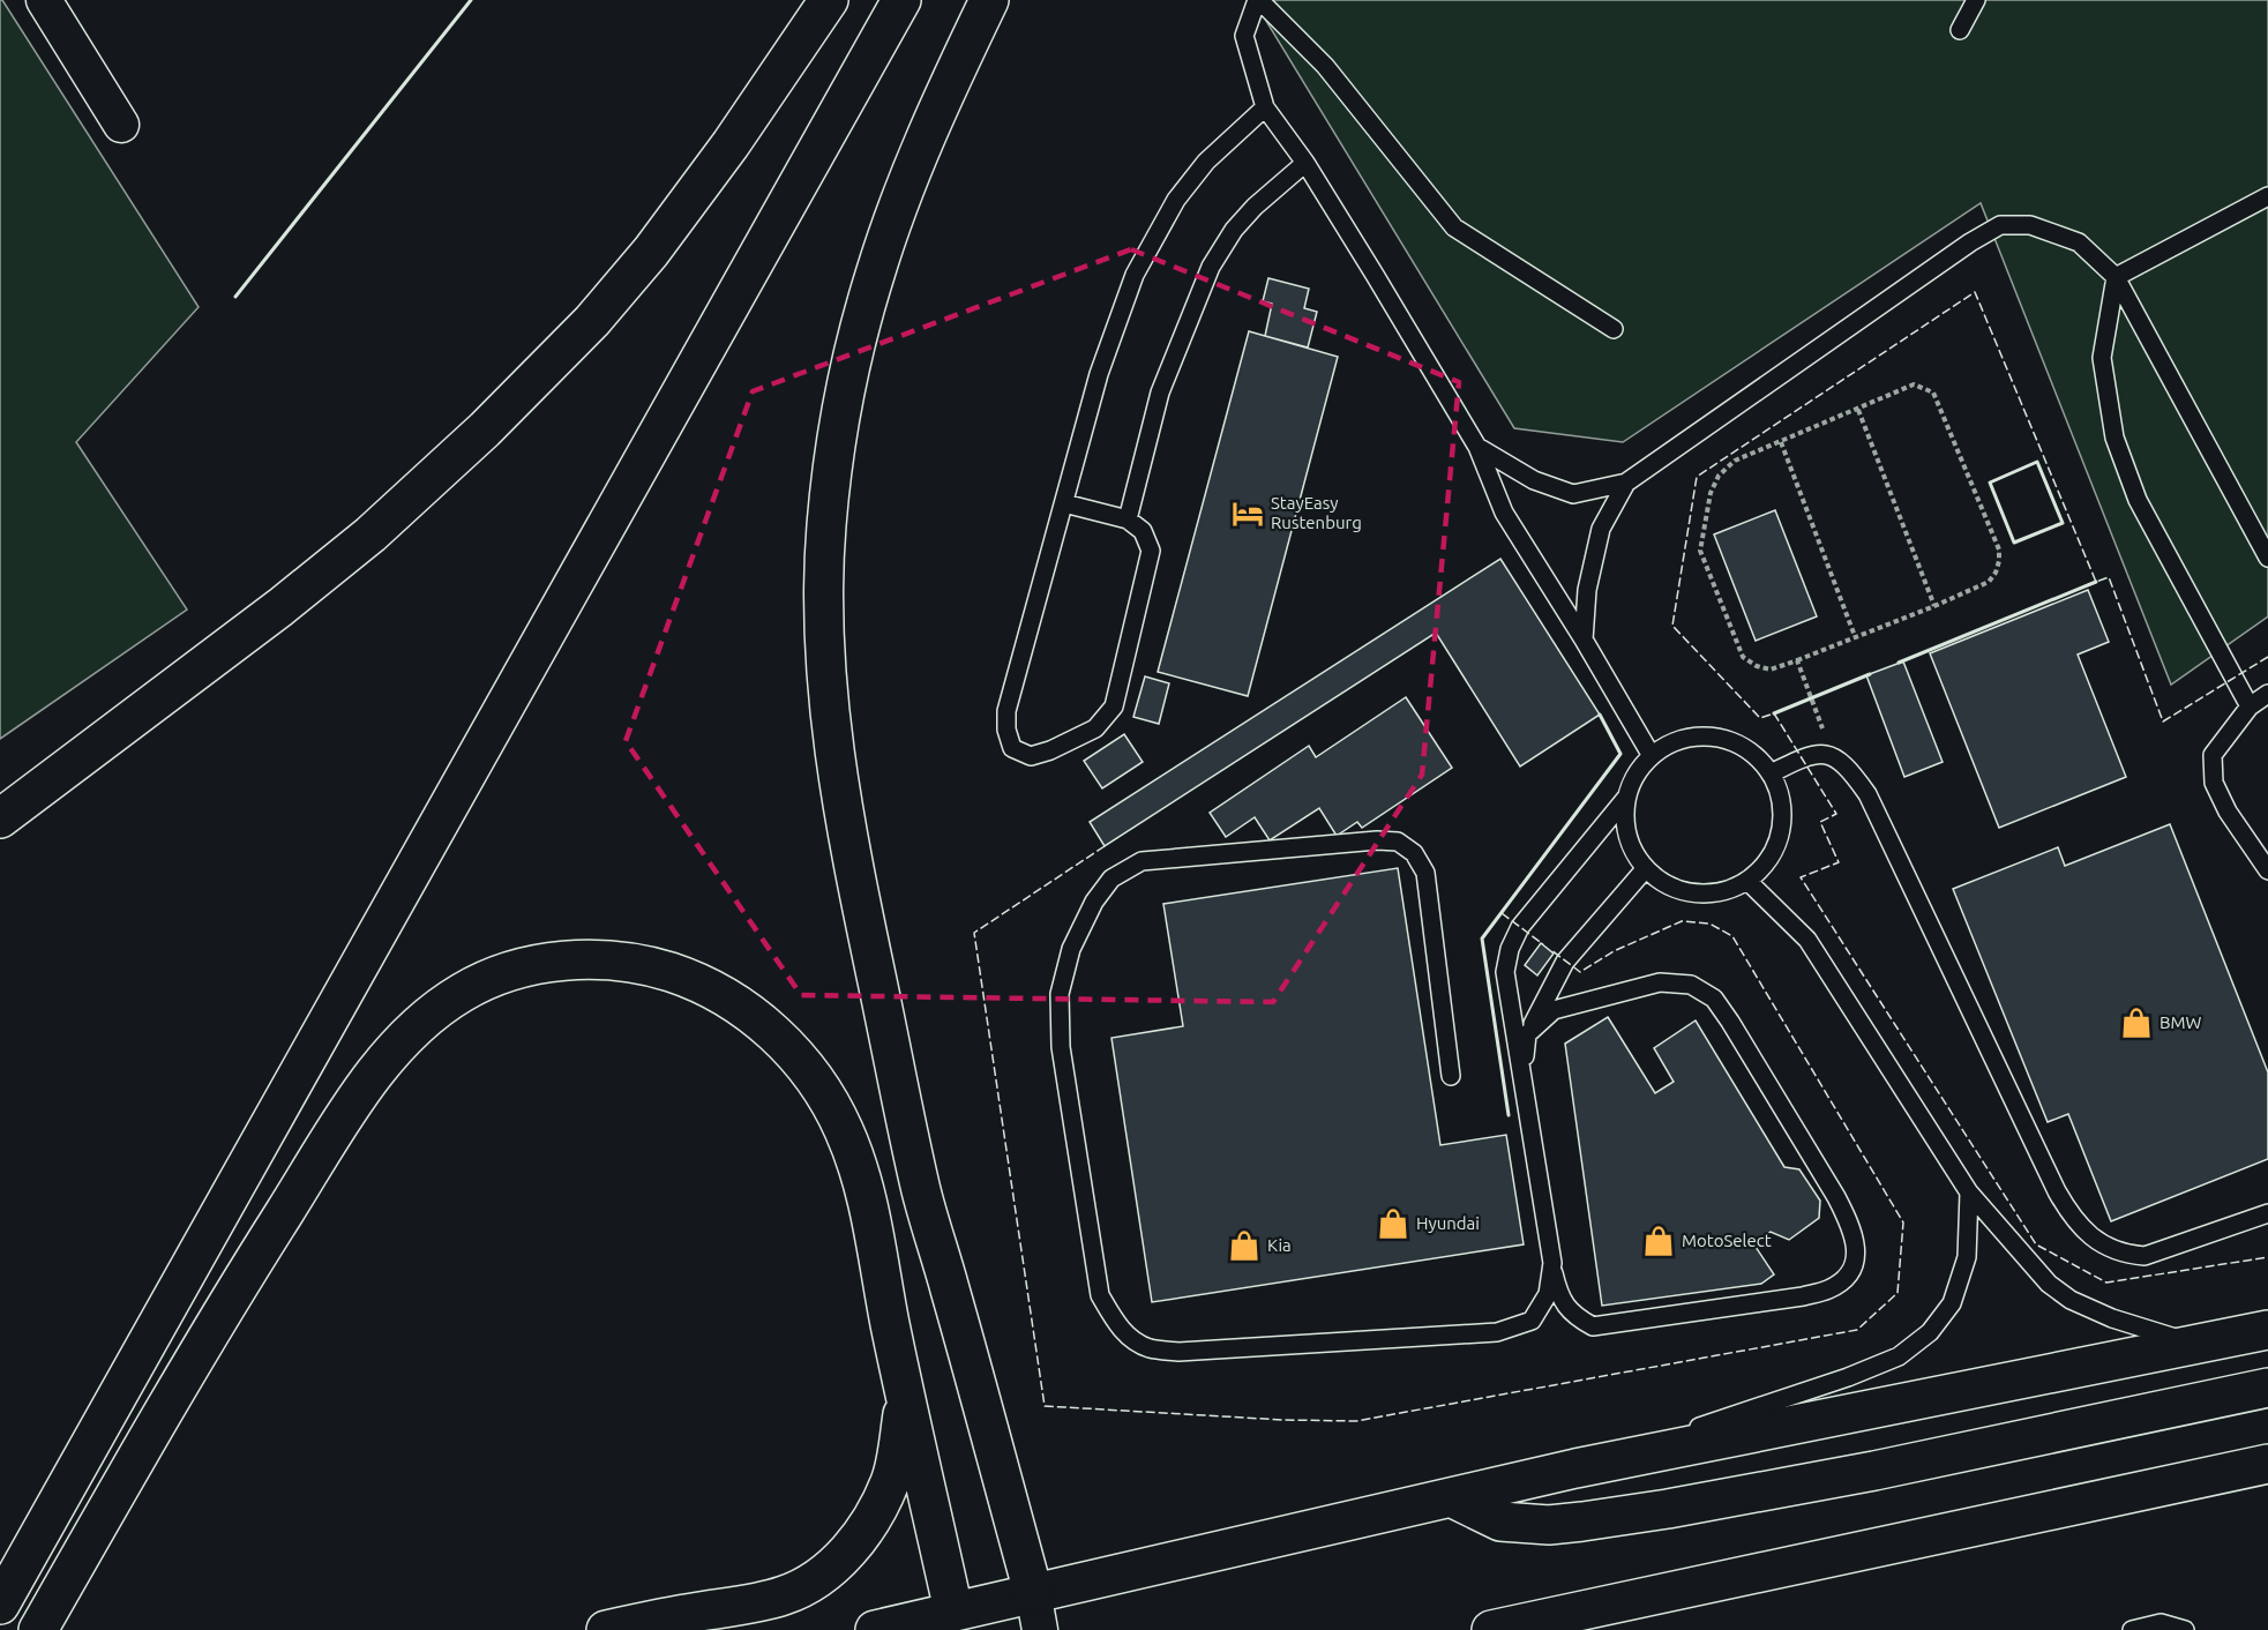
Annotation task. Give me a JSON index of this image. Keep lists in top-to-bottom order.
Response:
{
  "places": {
    "hotel": ["StayEasy Rustenburg"],
    "shop": [
      "BMW",
      "Hyundai",
      "MotoSelect",
      "Kia"
    ]
  }
}
